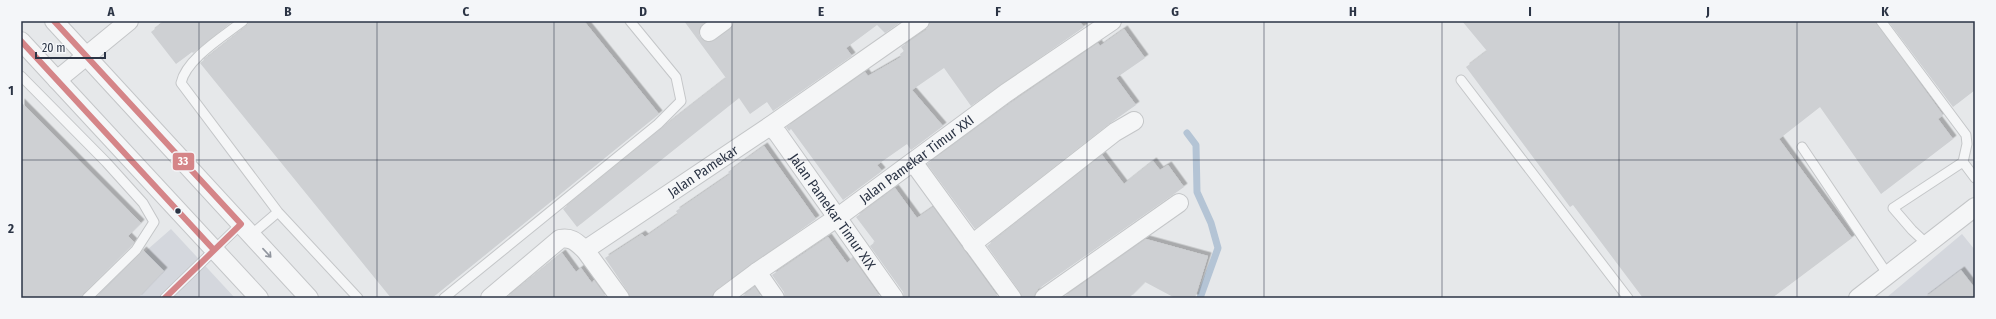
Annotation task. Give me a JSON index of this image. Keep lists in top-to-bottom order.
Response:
{
  "streets": {
    "street": ["Jalan Pamekar Timur XXI", "Jalan Pamekar", "Jalan Pamekar Timur XIX"]
  },
  "crossings": [
    ["Jalan Pamekar Timur XXI", "Jalan Pamekar Timur XIX"],
    ["Jalan Pamekar", "Jalan Pamekar Timur XIX"]
  ],
  "lines": ["transit line 33"],
  "scale_bar": "20 m",
  "grid": {
    "columns": [
      "A",
      "B",
      "C",
      "D",
      "E",
      "F",
      "G",
      "H",
      "I",
      "J",
      "K"
    ],
    "rows": ["1", "2"]
  }
}
